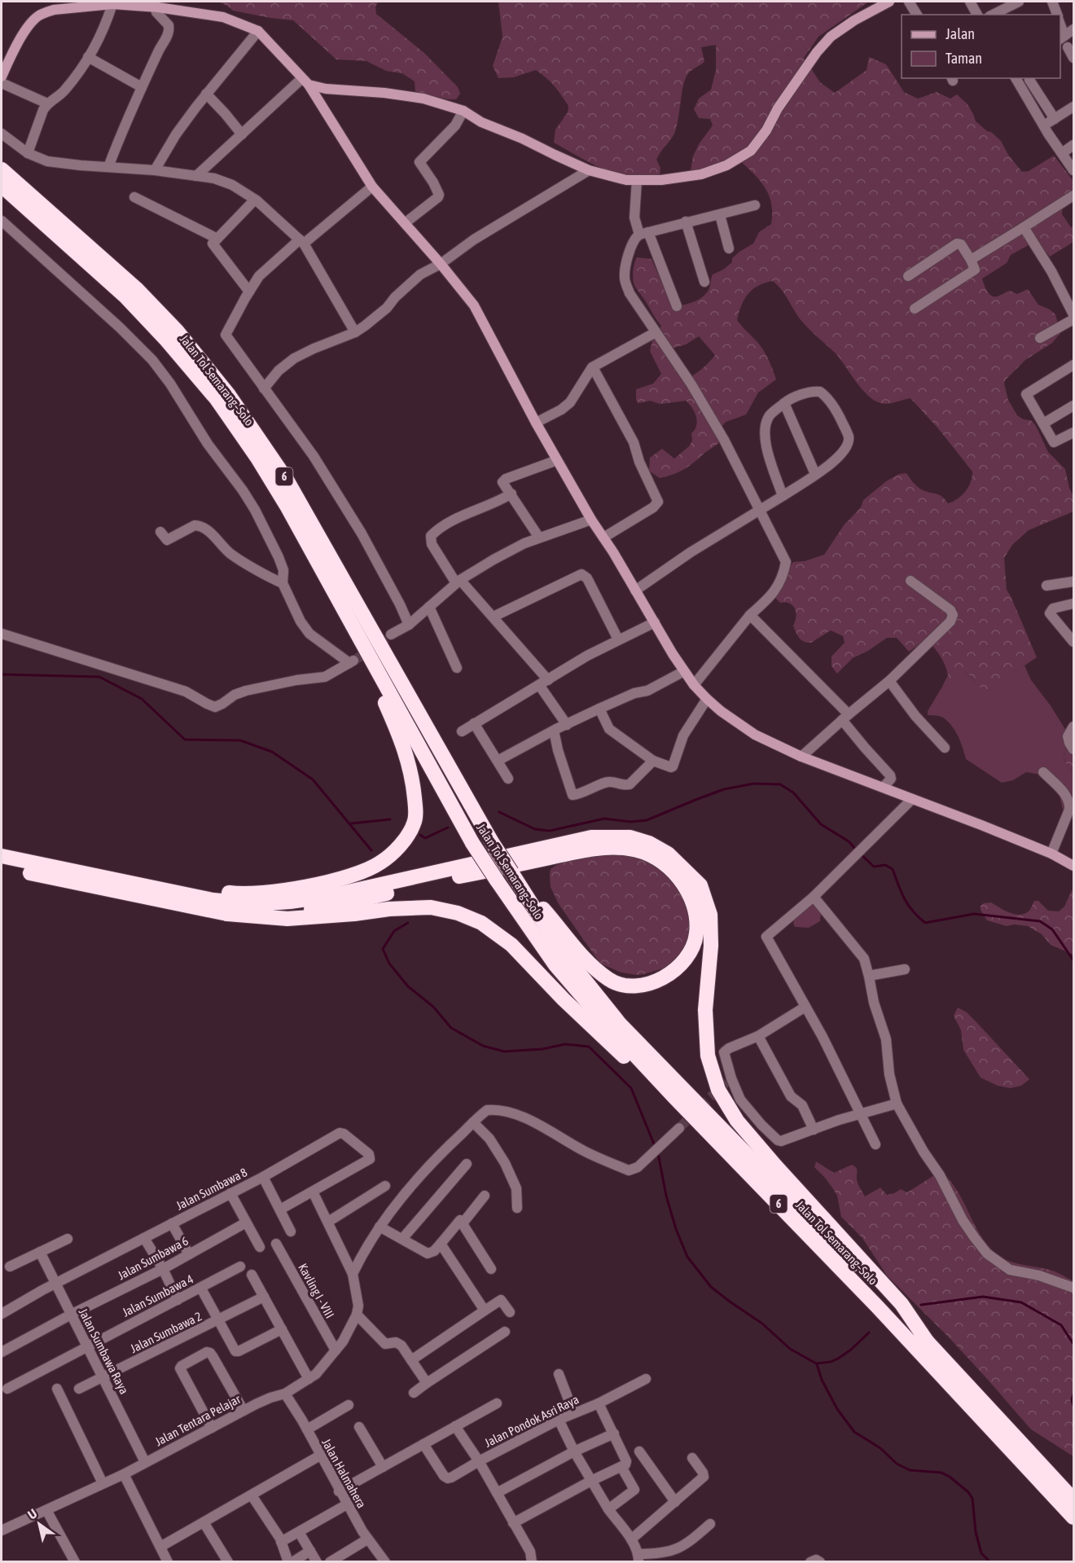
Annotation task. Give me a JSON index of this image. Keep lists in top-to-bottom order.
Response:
{
  "streets": {
    "highway": ["Jalan Tol Semarang–Solo", "6"],
    "street": [
      "Jalan Sumbawa 8",
      "Jalan Sumbawa 6",
      "Kavling I - VIII",
      "Jalan Sumbawa 4",
      "Jalan Sumbawa 2",
      "Jalan Sumbawa Raya",
      "Jalan Tentara Pelajar",
      "Jalan Pondok Asri Raya",
      "Jalan Halmahera"
    ]
  },
  "crossings": [
    ["Jalan Sumbawa 8", "Jalan Sumbawa Raya"],
    ["Jalan Sumbawa 6", "Jalan Sumbawa Raya"],
    ["Kavling I - VIII", "Jalan Tentara Pelajar"],
    ["Jalan Sumbawa 4", "Jalan Sumbawa Raya"],
    ["Jalan Sumbawa 2", "Jalan Sumbawa Raya"],
    ["Jalan Sumbawa Raya", "Jalan Tentara Pelajar"],
    ["Jalan Tentara Pelajar", "Jalan Halmahera"]
  ],
  "legend": ["Jalan", "Taman"],
  "north": "top left"
}
